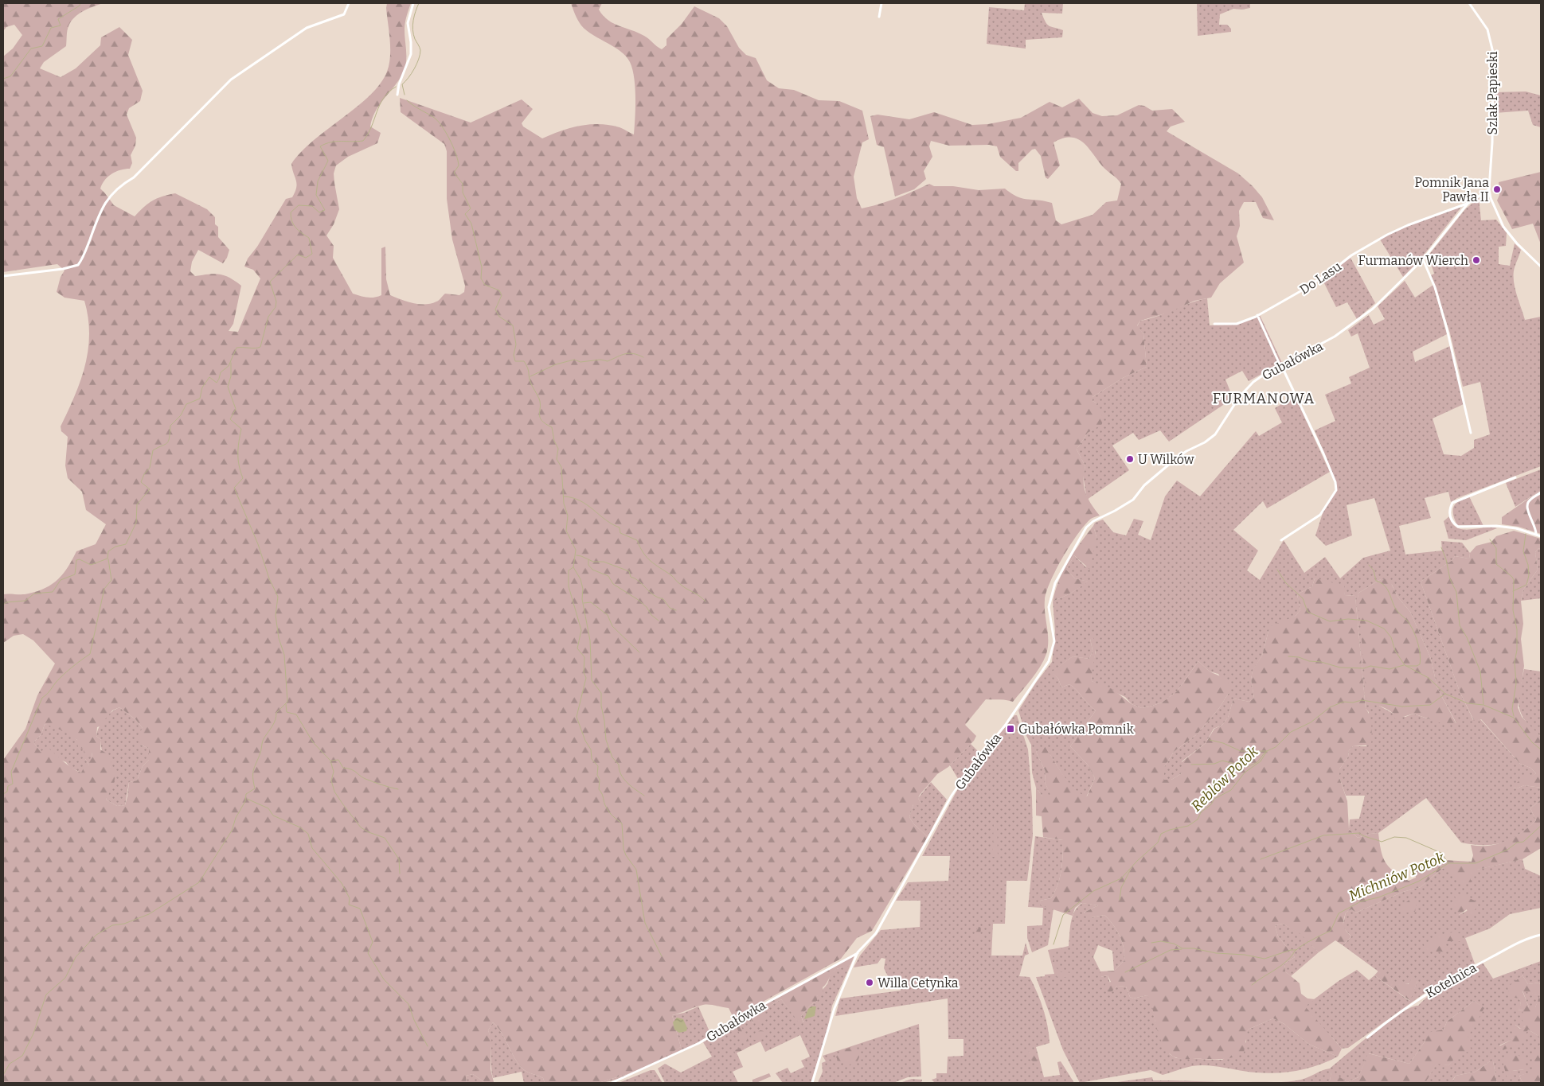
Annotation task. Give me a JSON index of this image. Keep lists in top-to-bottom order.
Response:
{
  "streets": {
    "street": [
      "Szlak Papieski",
      "Do Lasu",
      "Gubałówka",
      "Kotelnica"
    ]
  },
  "crossings": [
    ["Szlak Papieski", "Gubałówka"],
    ["Do Lasu", "Gubałówka"]
  ],
  "districts": ["FURMANOWA"],
  "water": ["Reblów Potok", "Michniów Potok"],
  "places": {
    "other": [
      "Pomnik Jana Pawła II",
      "Furmanów Wierch",
      "U Wilków",
      "Willa Cetynka"
    ],
    "transit": ["Gubałówka Pomnik"]
  }
}
